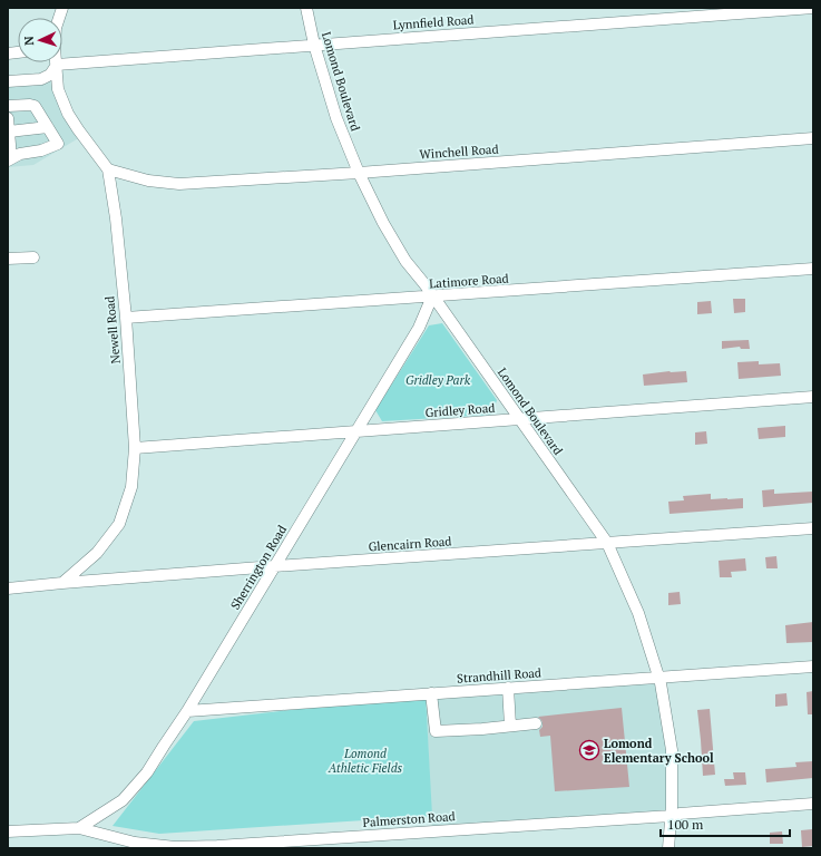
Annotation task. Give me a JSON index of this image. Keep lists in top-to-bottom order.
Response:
{
  "streets": {
    "street": [
      "Lynnfield Road",
      "Lomond Boulevard",
      "Winchell Road",
      "Latimore Road",
      "Newell Road",
      "Gridley Road",
      "Glencairn Road",
      "Sherrington Road",
      "Strandhill Road",
      "Palmerston Road"
    ]
  },
  "crossings": [
    ["Lynnfield Road", "Lomond Boulevard"],
    ["Lynnfield Road", "Newell Road"],
    ["Lomond Boulevard", "Winchell Road"],
    ["Lomond Boulevard", "Latimore Road"],
    ["Lomond Boulevard", "Gridley Road"],
    ["Lomond Boulevard", "Glencairn Road"],
    ["Lomond Boulevard", "Sherrington Road"],
    ["Lomond Boulevard", "Strandhill Road"],
    ["Lomond Boulevard", "Palmerston Road"],
    ["Winchell Road", "Newell Road"],
    ["Latimore Road", "Newell Road"],
    ["Latimore Road", "Sherrington Road"],
    ["Newell Road", "Gridley Road"],
    ["Newell Road", "Glencairn Road"],
    ["Gridley Road", "Sherrington Road"],
    ["Glencairn Road", "Sherrington Road"],
    ["Sherrington Road", "Strandhill Road"],
    ["Sherrington Road", "Palmerston Road"]
  ],
  "parks": ["Gridley Park", "Lomond Athletic Fields"],
  "places": {
    "school or university": ["Lomond Elementary School"]
  },
  "scale_bar": "100 m",
  "north": "left"
}
